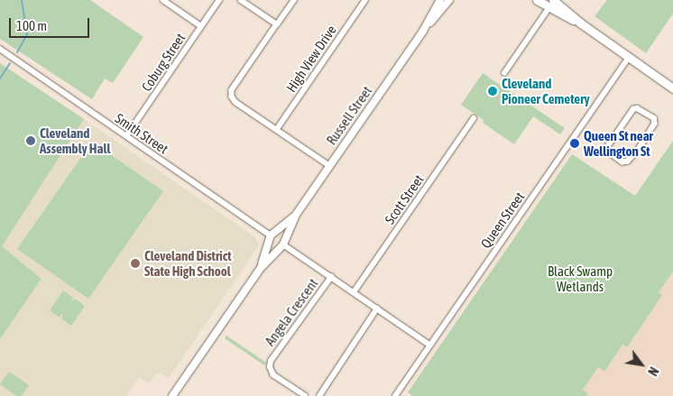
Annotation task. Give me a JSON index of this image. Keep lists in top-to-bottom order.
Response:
{
  "streets": {
    "main road": ["Russell Street"],
    "street": [
      "High View Drive",
      "Coburg Street",
      "Smith Street",
      "Scott Street",
      "Queen Street",
      "Angela Crescent"
    ]
  },
  "crossings": [
    ["Coburg Street", "Smith Street"],
    ["Russell Street", "Smith Street"]
  ],
  "parks": ["Black Swamp Wetlands"],
  "places": [
    "Cleveland Pioneer Cemetery",
    "Cleveland Assembly Hall",
    "Queen St near Wellington St",
    "Cleveland District State High School"
  ],
  "scale_bar": "100 m",
  "north": "bottom right"
}
